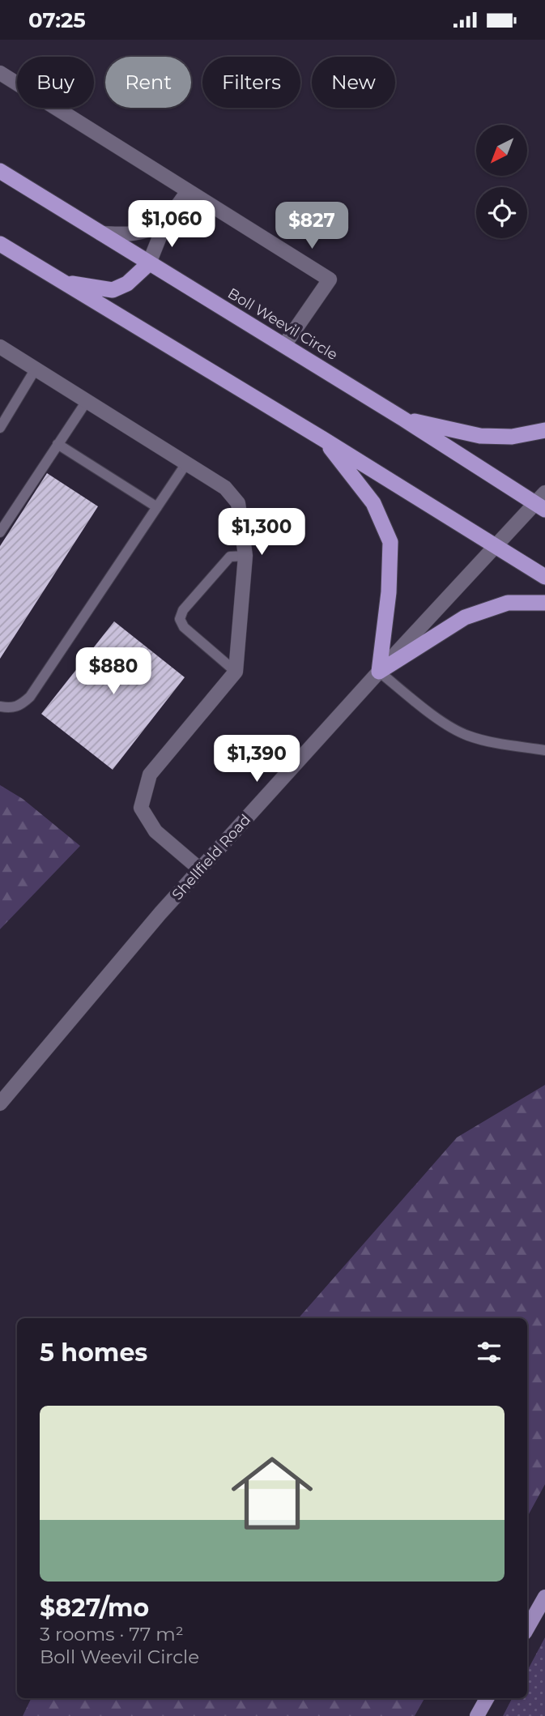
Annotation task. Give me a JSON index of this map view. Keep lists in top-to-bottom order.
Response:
{
  "streets": {
    "highway": ["Boll Weevil Circle"],
    "street": ["Shellfield Road"]
  },
  "crossings": [
    ["Boll Weevil Circle", "Shellfield Road"]
  ],
  "north": "bottom left",
  "page": {
    "status": "07:25",
    "chip": [
      "Buy",
      "Rent",
      "Filters",
      "New"
    ],
    "price": [
      "$1,060",
      "$827",
      "$1,300",
      "$880",
      "$1,390"
    ],
    "heading": "5 homes",
    "list": [
      {
        "name": "$827/mo",
        "note": "3 rooms · 77 m² · Boll Weevil Circle"
      }
    ]
  }
}
